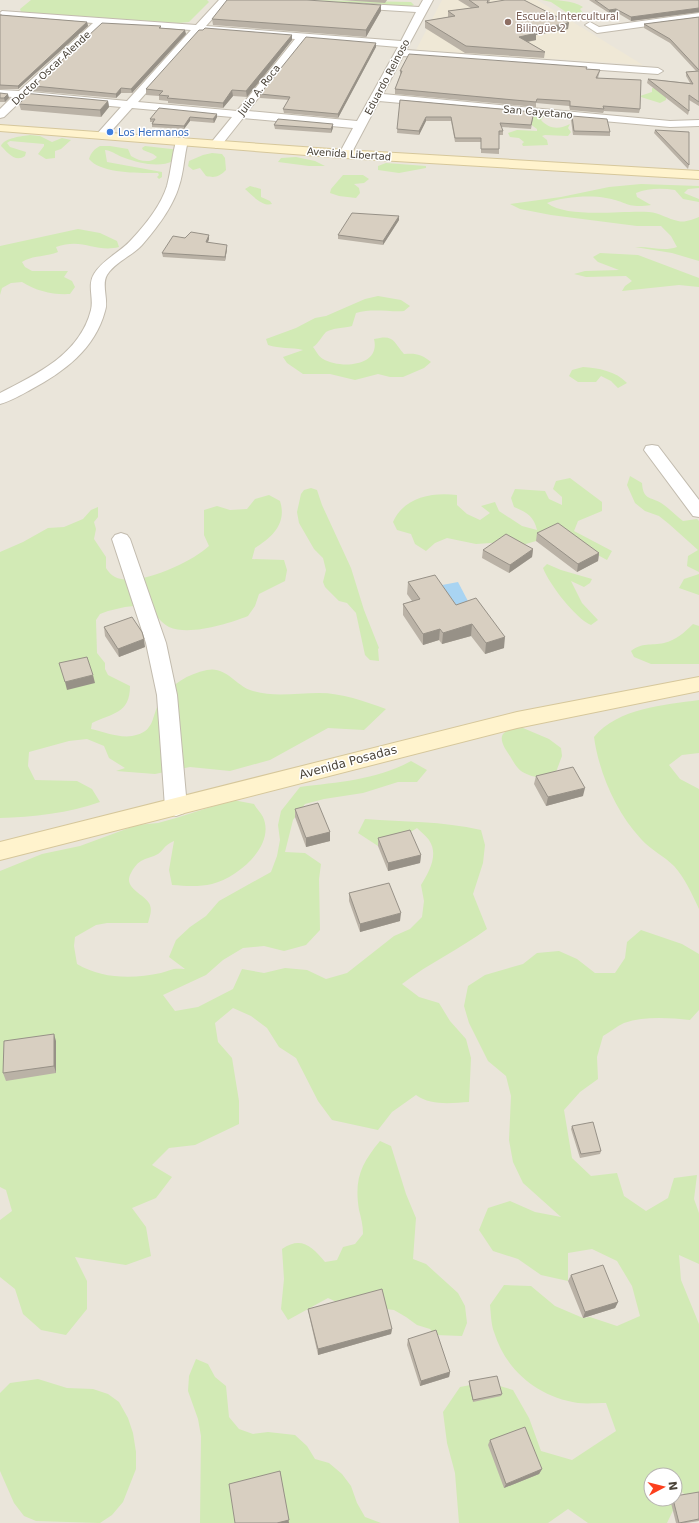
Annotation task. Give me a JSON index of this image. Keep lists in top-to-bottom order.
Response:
{
  "streets": {
    "main road": ["Avenida Libertad", "Avenida Posadas"],
    "street": [
      "Doctor Oscar Alende",
      "Eduardo Reinoso",
      "Julio A. Roca",
      "San Cayetano"
    ]
  },
  "crossings": [
    ["Eduardo Reinoso", "San Cayetano"],
    ["Eduardo Reinoso", "Avenida Libertad"],
    ["Julio A. Roca", "Avenida Libertad"]
  ],
  "places": ["Escuela Intercultural Bilingüe 2", "Los Hermanos"],
  "north": "right"
}
